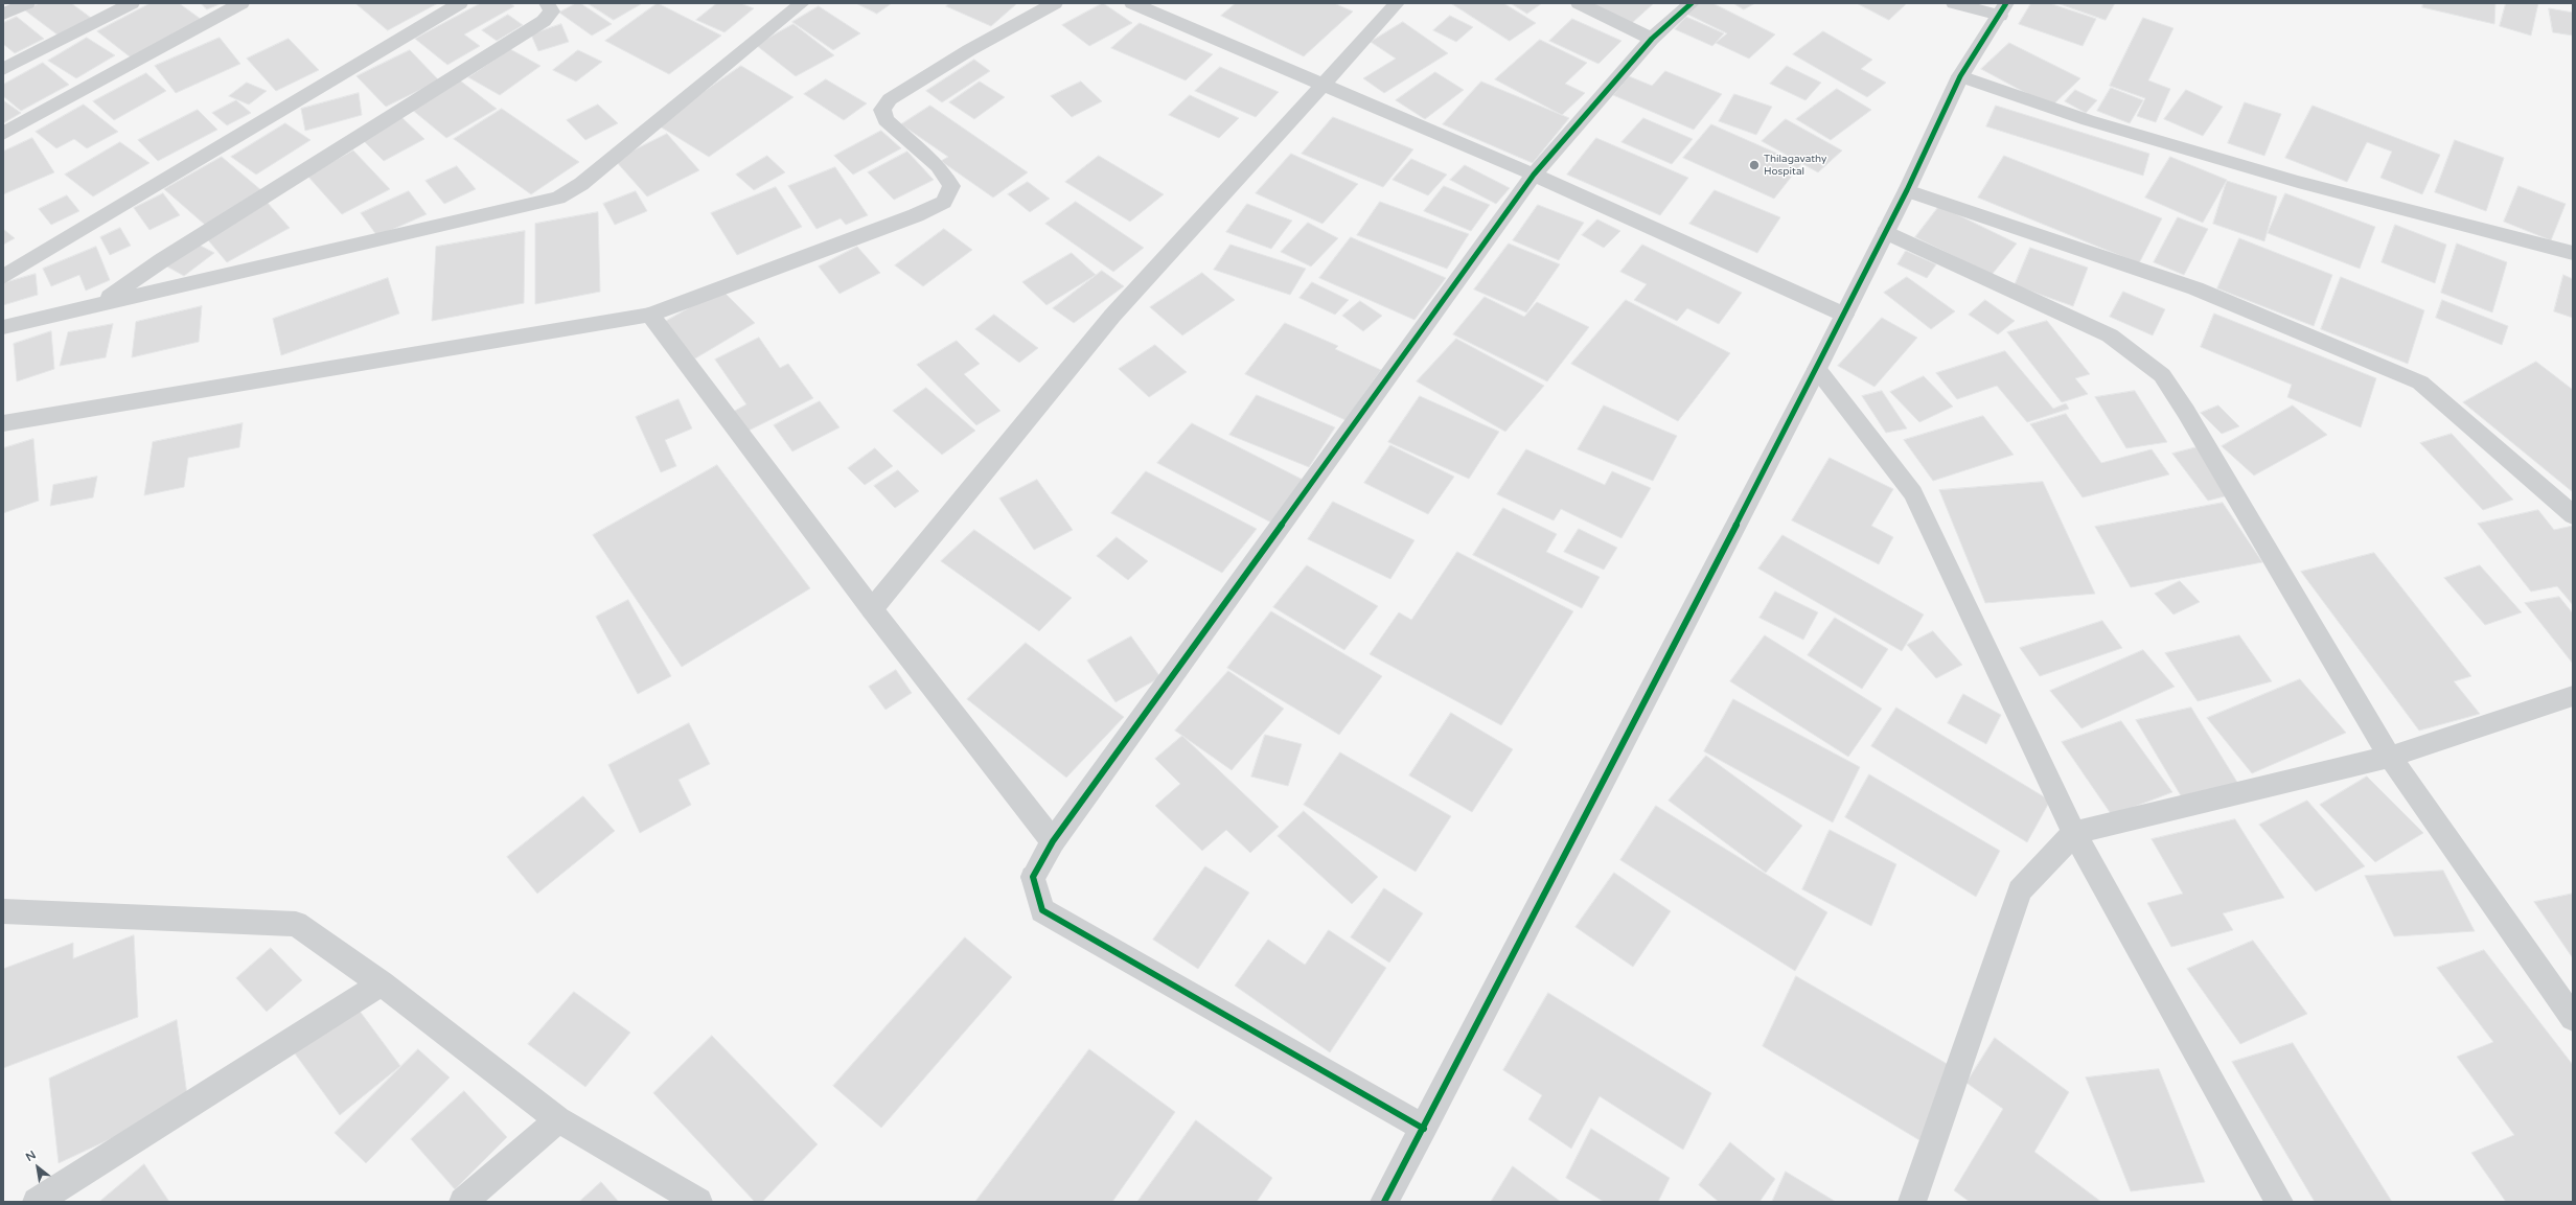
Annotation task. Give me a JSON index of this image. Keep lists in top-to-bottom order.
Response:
{
  "places": ["Thilagavathy Hospital"],
  "north": "top left"
}
